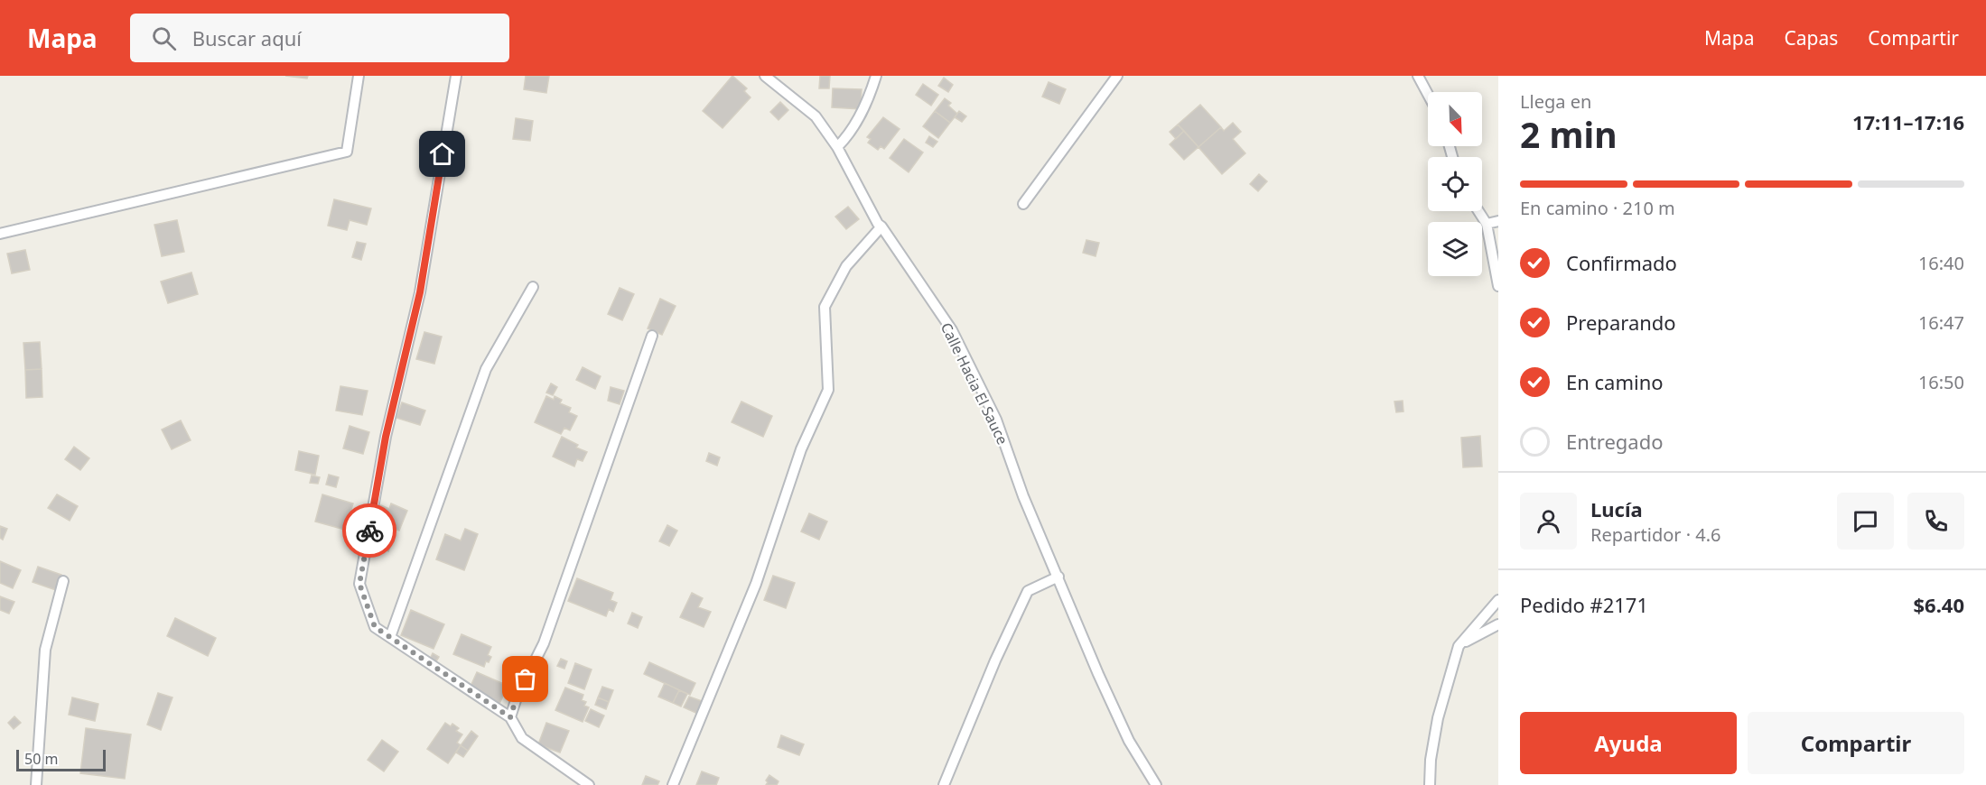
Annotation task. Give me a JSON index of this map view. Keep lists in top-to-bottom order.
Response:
{
  "streets": {
    "street": ["Calle Hacia El Sauce"]
  },
  "scale_bar": "50 m",
  "north": "bottom right",
  "page": {
    "header": "Mapa",
    "search": "Buscar aquí",
    "nav": ["Mapa", "Capas", "Compartir"],
    "heading": ["2 min", "Llega en", "17:11–17:16"],
    "panel": [
      "Lucía",
      "Repartidor · 4.6",
      "Pedido #2171",
      "$6.40"
    ],
    "bar": "En camino · 210 m",
    "list": [
      ["Confirmado", "16:40"],
      ["Preparando", "16:47"],
      ["En camino", "16:50"],
      "Entregado"
    ],
    "buttons": ["Ayuda", "Compartir"],
    "scale": "50 m"
  }
}
